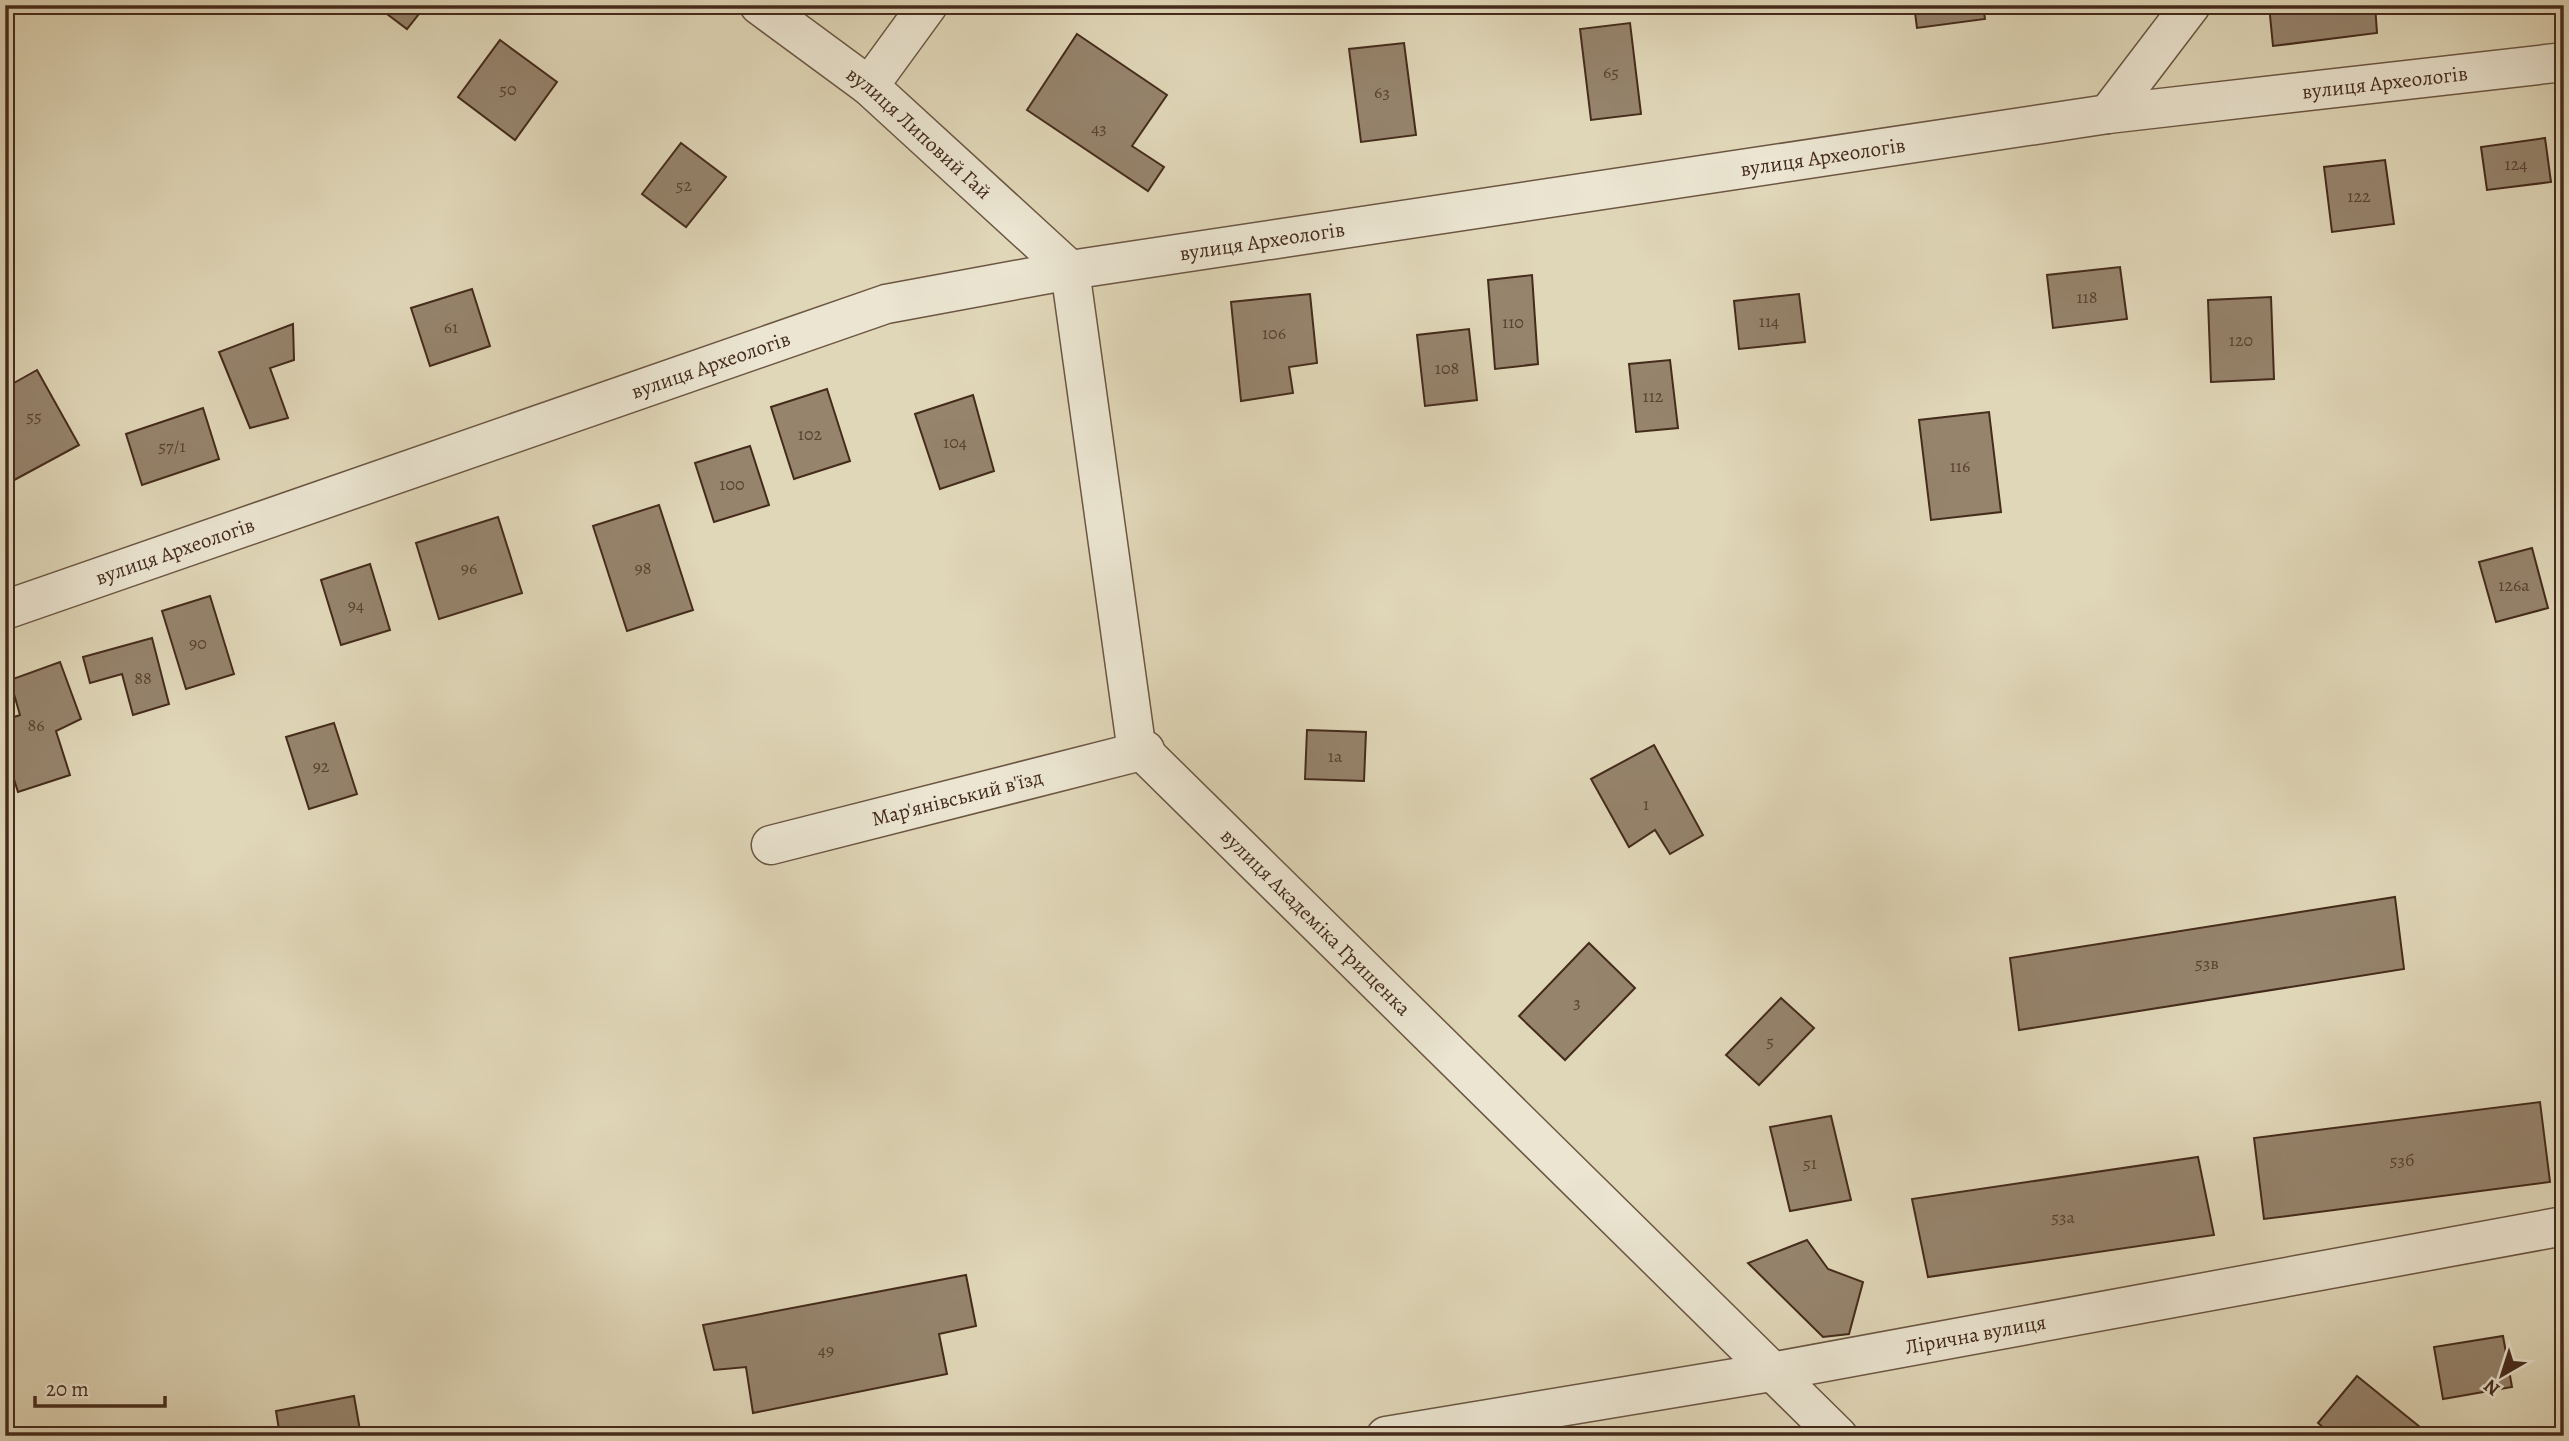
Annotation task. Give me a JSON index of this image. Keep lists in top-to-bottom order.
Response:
{
  "streets": {
    "street": [
      "вулиця Археологів",
      "вулиця Липовий Гай",
      "Мар'янівський в'їзд",
      "вулиця Академіка Грищенка",
      "Лірична вулиця"
    ]
  },
  "crossings": [
    ["вулиця Археологів", "вулиця Липовий Гай"],
    ["вулиця Археологів", "вулиця Академіка Грищенка"],
    ["вулиця Липовий Гай", "вулиця Академіка Грищенка"],
    ["Мар'янівський в'їзд", "вулиця Академіка Грищенка"],
    ["вулиця Академіка Грищенка", "Лірична вулиця"]
  ],
  "house_numbers": [
    "65",
    "50",
    "63",
    "43",
    "124",
    "52",
    "122",
    "118",
    "114",
    "110",
    "61",
    "106",
    "120",
    "108",
    "112",
    "55",
    "102",
    "104",
    "57/1",
    "116",
    "100",
    "96",
    "98",
    "126а",
    "94",
    "90",
    "88",
    "86",
    "1а",
    "92",
    "1",
    "53в",
    "3",
    "5",
    "53б",
    "51",
    "53а",
    "49"
  ],
  "scale_bar": "20 m",
  "north": "bottom left"
}
